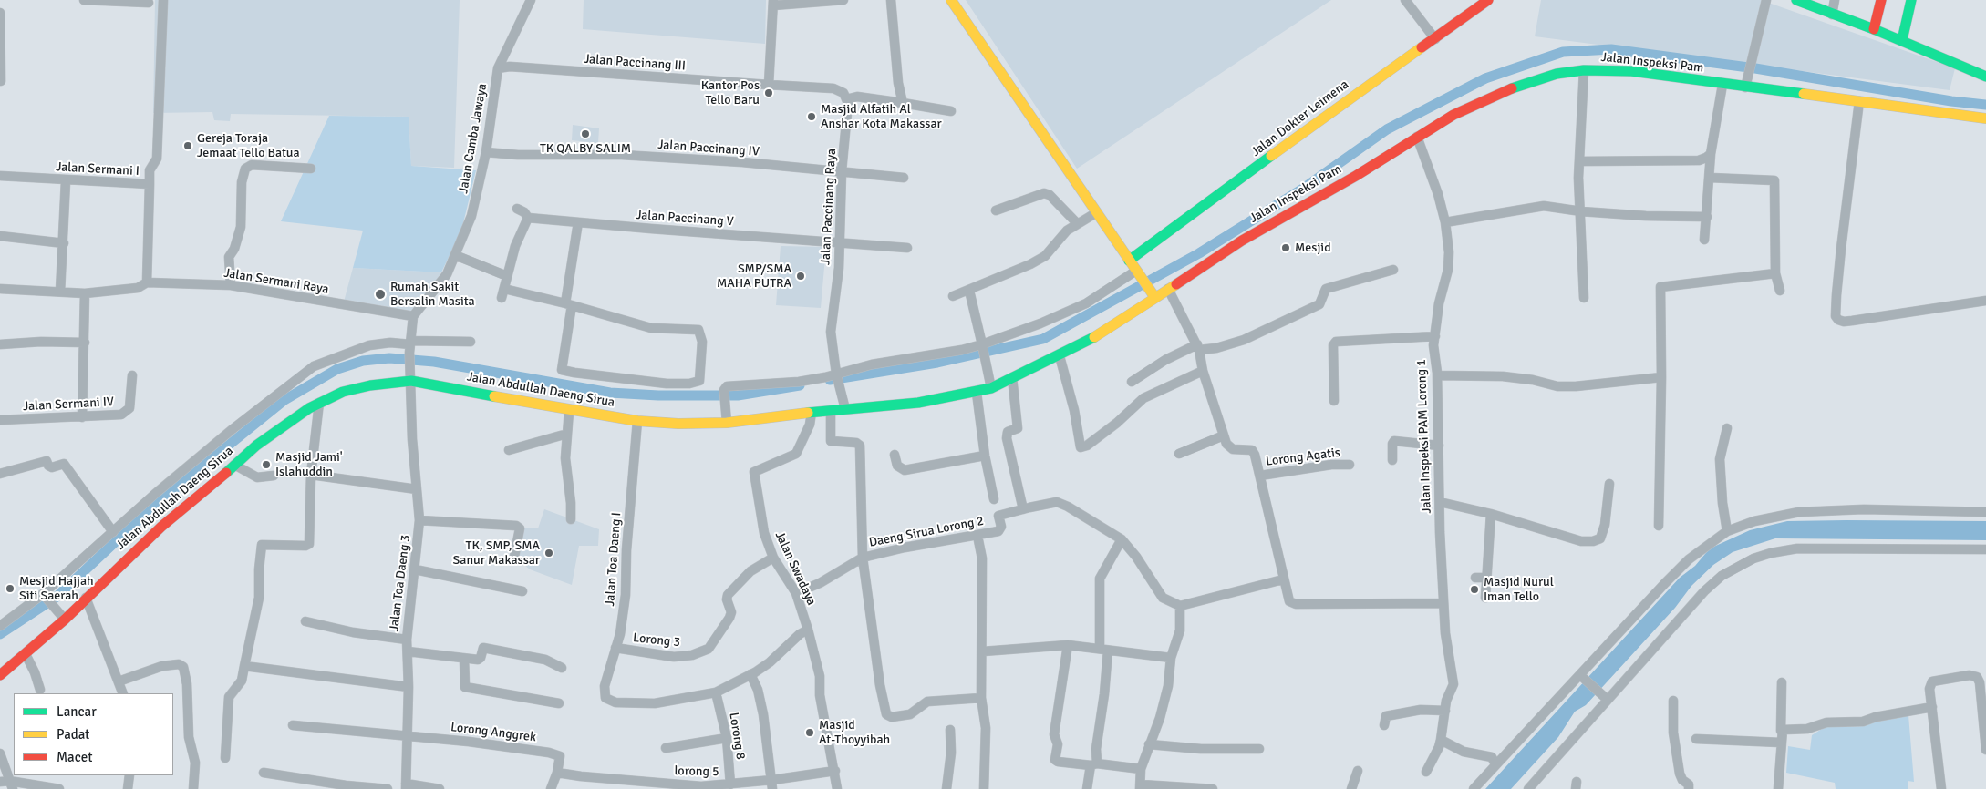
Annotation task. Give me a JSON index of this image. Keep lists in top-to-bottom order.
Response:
{
  "streets": {
    "main road": ["Jalan Inspeksi Pam", "Jalan Dokter Leimena", "Jalan Abdullah Daeng Sirua"],
    "street": [
      "Jalan Paccinang III",
      "Jalan Camba Jawaya",
      "Jalan Paccinang IV",
      "Jalan Sermani I",
      "Jalan Paccinang Raya",
      "Jalan Paccinang V",
      "Jalan Sermani Raya",
      "Jalan Sermani IV",
      "Jalan Inspeksi PAM Lorong 1",
      "Lorong Agatis",
      "Daeng Sirua Lorong 2",
      "Jalan Toa Daeng I",
      "Jalan Swadaya",
      "Jalan Toa Daeng 3",
      "Lorong 3",
      "Lorong Anggrek",
      "Lorong 8",
      "lorong 5"
    ]
  },
  "crossings": [
    ["Jalan Paccinang III", "Jalan Camba Jawaya"],
    ["Jalan Inspeksi Pam", "Jalan Abdullah Daeng Sirua"],
    ["Jalan Inspeksi Pam", "Jalan Inspeksi PAM Lorong 1"],
    ["Jalan Camba Jawaya", "Jalan Paccinang IV"],
    ["Jalan Camba Jawaya", "Jalan Sermani Raya"],
    ["Jalan Paccinang IV", "Jalan Paccinang Raya"],
    ["Jalan Sermani I", "Jalan Sermani Raya"],
    ["Jalan Paccinang Raya", "Jalan Paccinang V"],
    ["Jalan Paccinang Raya", "Jalan Abdullah Daeng Sirua"],
    ["Jalan Abdullah Daeng Sirua", "Jalan Toa Daeng I"],
    ["Jalan Abdullah Daeng Sirua", "Jalan Swadaya"],
    ["Jalan Abdullah Daeng Sirua", "Jalan Toa Daeng 3"],
    ["Daeng Sirua Lorong 2", "Jalan Swadaya"],
    ["Jalan Toa Daeng I", "Lorong 3"],
    ["Jalan Toa Daeng I", "Lorong 8"],
    ["Jalan Swadaya", "Lorong 3"],
    ["Jalan Swadaya", "lorong 5"],
    ["Jalan Toa Daeng 3", "Lorong Anggrek"],
    ["Lorong Anggrek", "lorong 5"],
    ["Lorong 8", "lorong 5"]
  ],
  "places": [
    "Kantor Pos Tello Baru",
    "Masjid Alfatih Al Anshar Kota Makassar",
    "TK QALBY SALIM",
    "Gereja Toraja Jemaat Tello Batua",
    "Mesjid",
    "SMP/SMA MAHA PUTRA",
    "Rumah Sakit Bersalin Masita",
    "Masjid Jami' Islahuddin",
    "TK, SMP, SMA Sanur Makassar",
    "Mesjid Hajjah Siti Saerah",
    "Masjid Nurul Iman Tello",
    "Masjid At-Thoyyibah"
  ],
  "legend": ["Lancar", "Padat", "Macet"]
}
